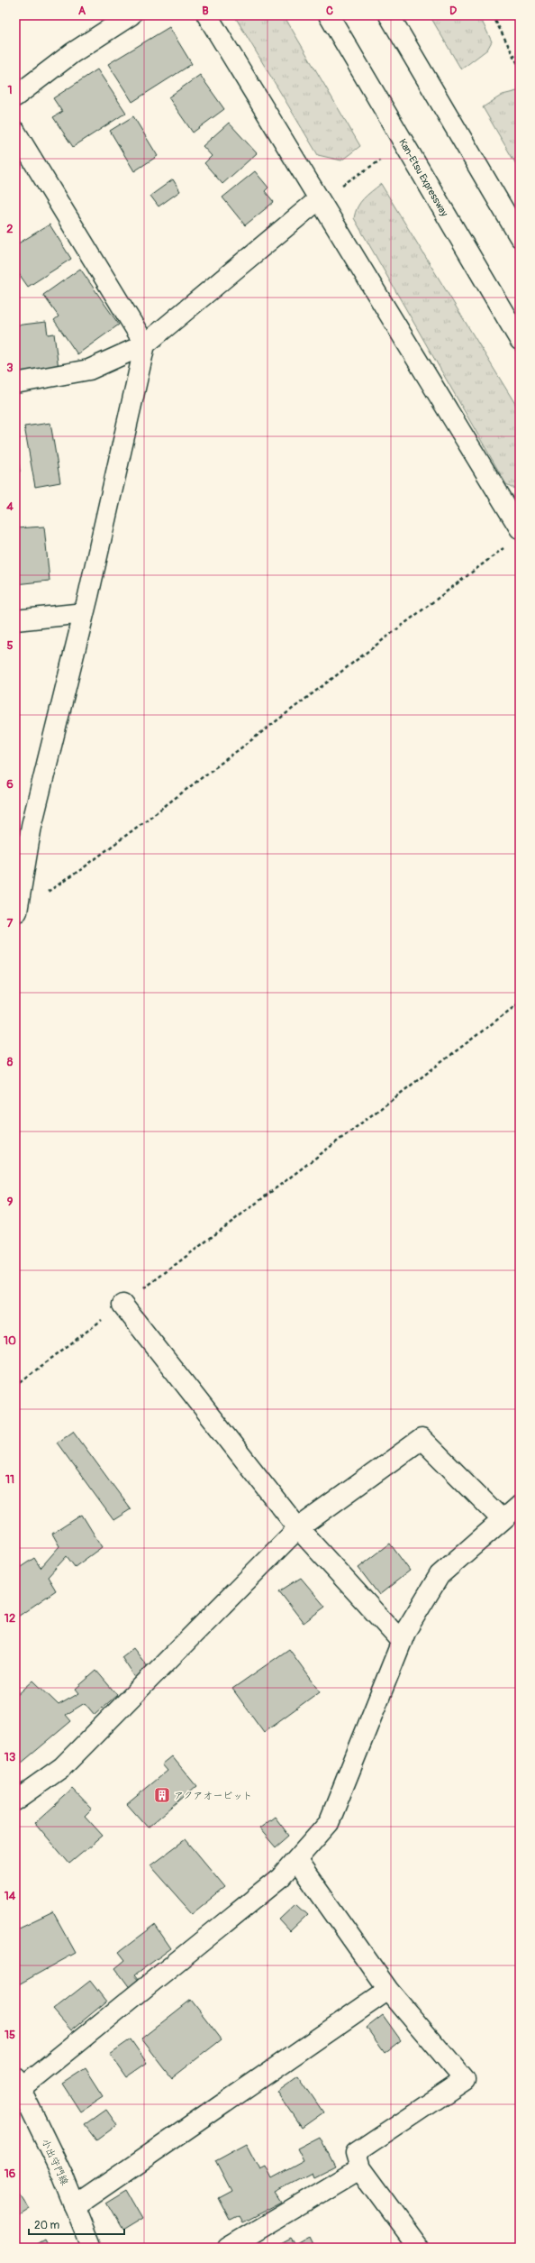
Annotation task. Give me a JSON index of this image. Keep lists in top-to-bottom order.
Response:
{
  "streets": {
    "main road": ["Kan-Etsu Expressway", "小出守門線"]
  },
  "places": {
    "building": ["アクアオービット"]
  },
  "scale_bar": "20 m",
  "grid": {
    "columns": [
      "A",
      "B",
      "C",
      "D"
    ],
    "rows": [
      "1",
      "2",
      "3",
      "4",
      "5",
      "6",
      "7",
      "8",
      "9",
      "10",
      "11",
      "12",
      "13",
      "14",
      "15",
      "16"
    ]
  }
}
